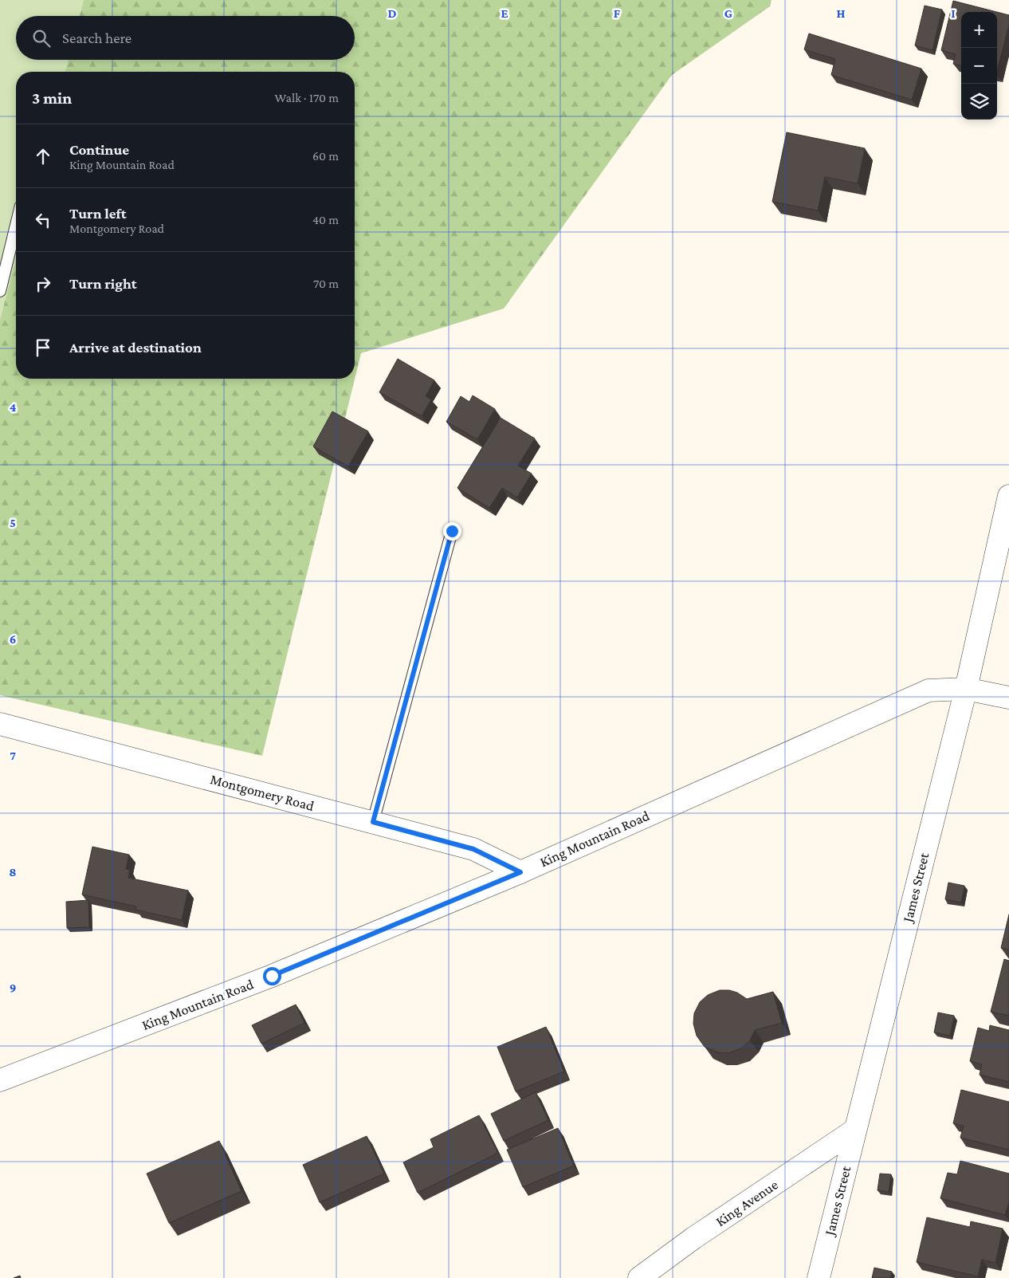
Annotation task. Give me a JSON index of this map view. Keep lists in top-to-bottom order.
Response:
{
  "streets": {
    "street": [
      "Montgomery Road",
      "King Mountain Road",
      "James Street",
      "King Avenue"
    ]
  },
  "crossings": [
    ["Montgomery Road", "King Mountain Road"],
    ["King Mountain Road", "James Street"],
    ["James Street", "King Avenue"]
  ],
  "page": {
    "map_buttons": ["+", "−"],
    "search": "Search here",
    "heading": ["3 min", "Walk · 170 m"],
    "list": [
      ["Continue", "King Mountain Road", "60 m"],
      ["Turn left", "Montgomery Road", "40 m"],
      ["Turn right", "70 m"],
      "Arrive at destination"
    ]
  },
  "grid": {
    "columns": [
      "D",
      "E",
      "F",
      "G",
      "H",
      "I"
    ],
    "rows": [
      "4",
      "5",
      "6",
      "7",
      "8",
      "9"
    ]
  }
}
